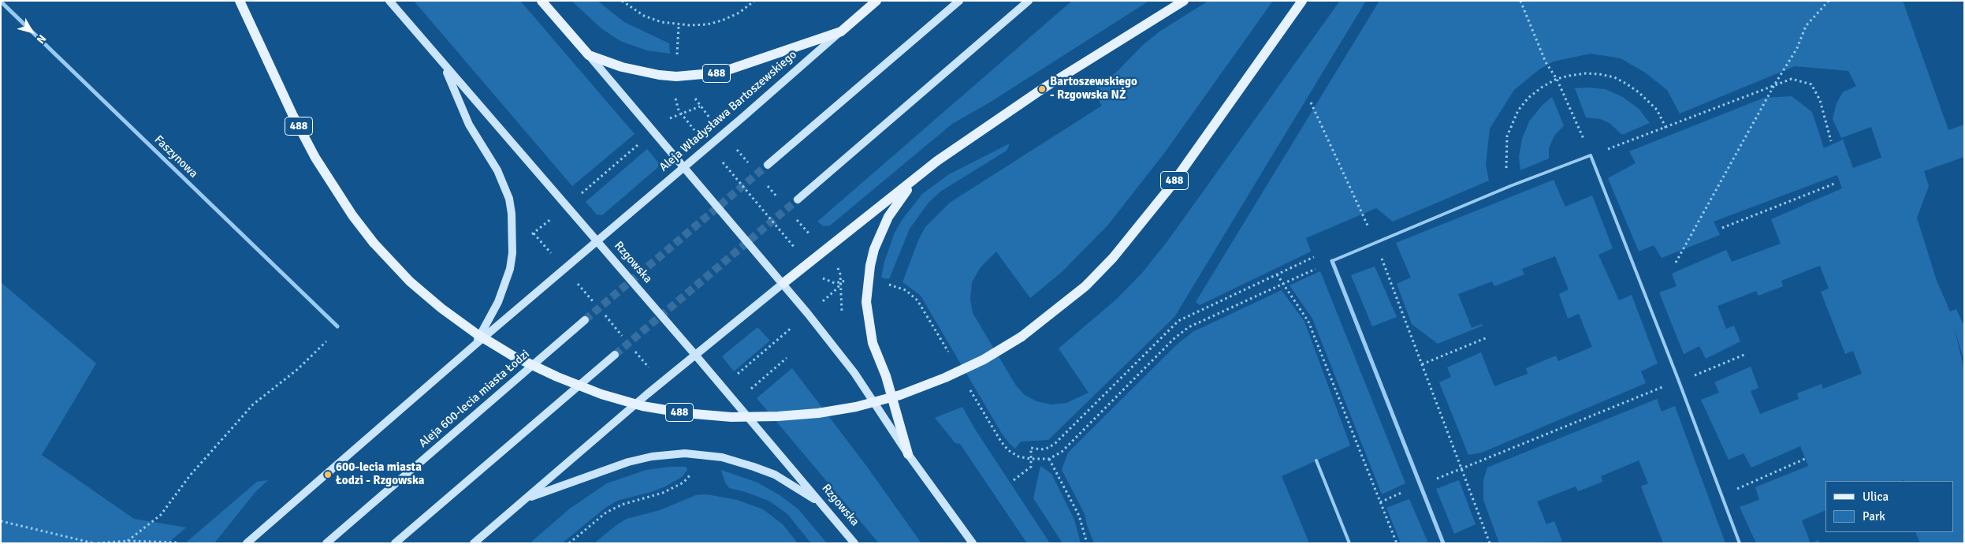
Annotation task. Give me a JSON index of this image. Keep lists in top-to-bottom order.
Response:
{
  "streets": {
    "main road": [
      "488",
      "Aleja Władysława Bartoszewskiego",
      "Rzgowska",
      "Aleja 600-lecia miasta Łodzi"
    ],
    "street": ["Faszynowa"]
  },
  "crossings": [
    ["488", "Aleja Władysława Bartoszewskiego"],
    ["Aleja Władysława Bartoszewskiego", "Rzgowska"]
  ],
  "places": ["Bartoszewskiego - Rzgowska NŻ", "600-lecia miasta Łodzi - Rzgowska"],
  "legend": ["Ulica", "Park"],
  "north": "bottom right"
}
